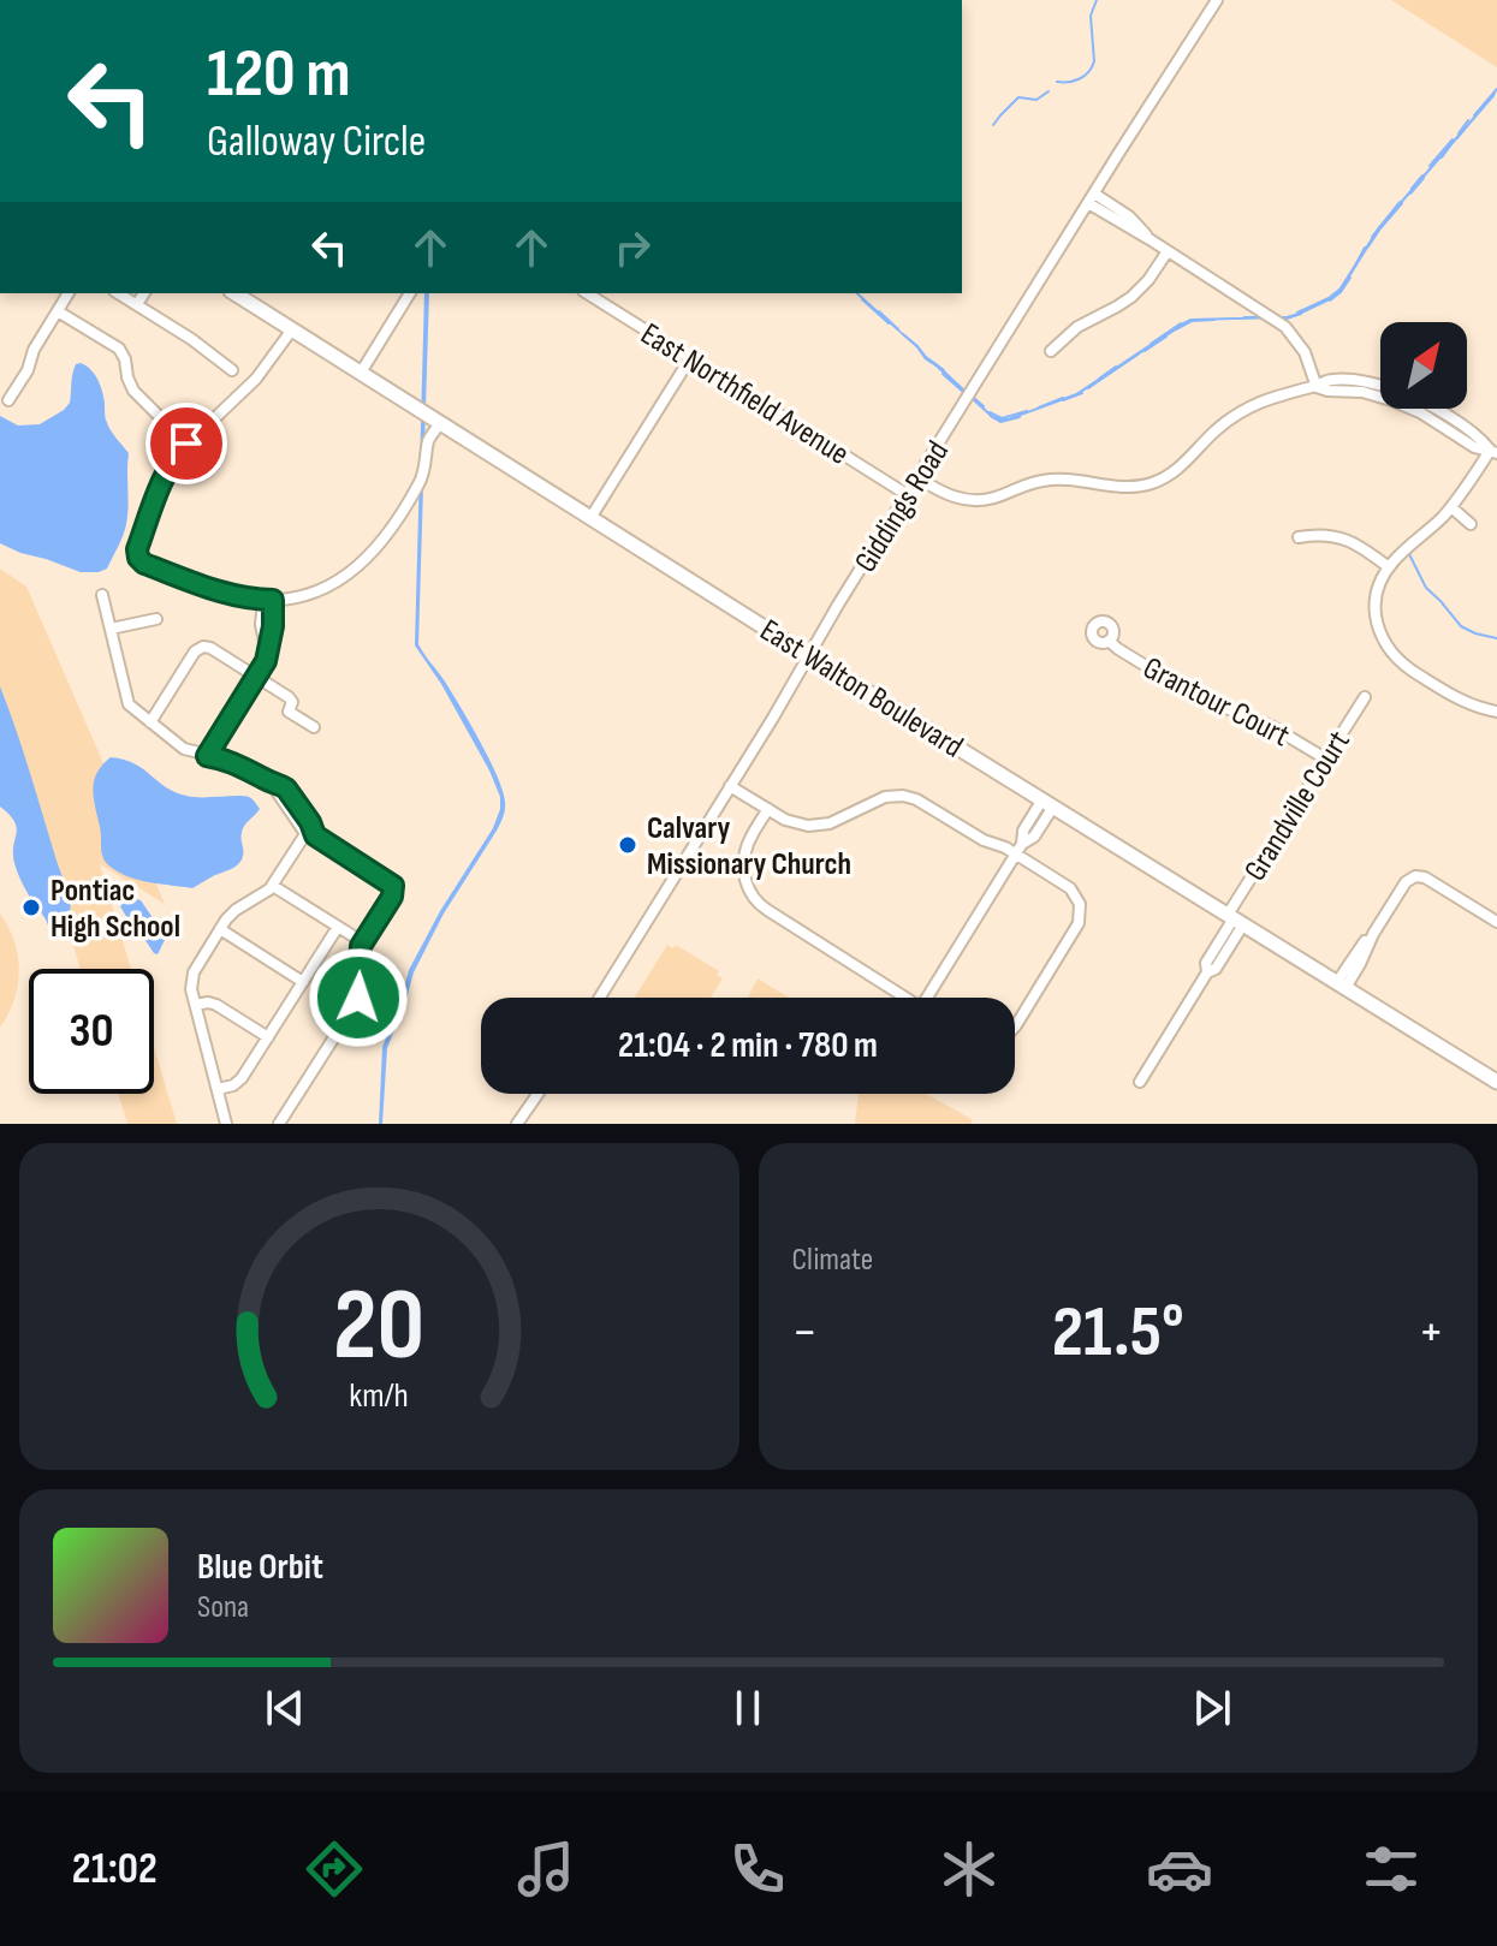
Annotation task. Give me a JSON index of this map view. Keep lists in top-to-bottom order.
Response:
{
  "streets": {
    "main road": ["East Walton Boulevard"],
    "street": [
      "East Northfield Avenue",
      "Giddings Road",
      "Grantour Court",
      "Grandville Court"
    ]
  },
  "crossings": [
    ["East Northfield Avenue", "Giddings Road"],
    ["Giddings Road", "East Walton Boulevard"],
    ["East Walton Boulevard", "Grandville Court"],
    ["Grantour Court", "Grandville Court"]
  ],
  "places": ["Calvary Missionary Church", "Pontiac High School"],
  "north": "top right",
  "page": {
    "turn": ["120 m", "Galloway Circle"],
    "limit": "30",
    "trip": "21:04 · 2 min · 780 m",
    "tile": "Climate",
    "heat": ["−", "21.5°", "+"],
    "song": ["Blue Orbit", "Sona"],
    "tabs": "21:02",
    "gauge": ["20", "km/h"]
  }
}
